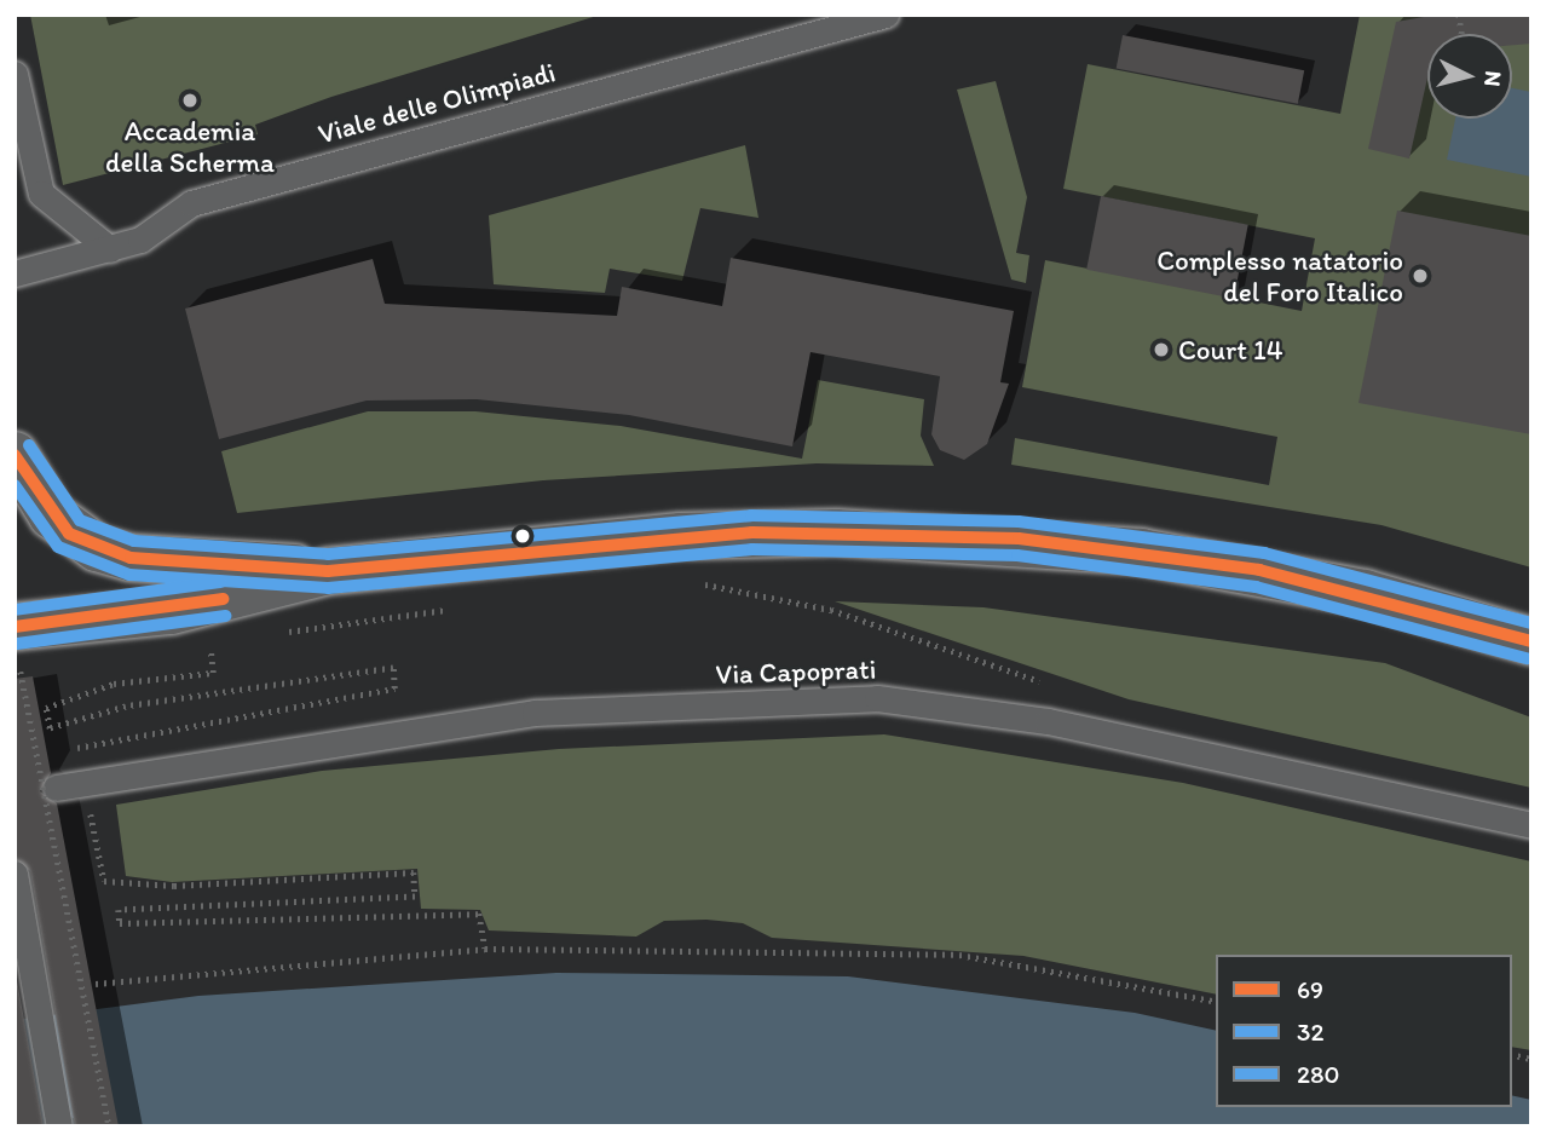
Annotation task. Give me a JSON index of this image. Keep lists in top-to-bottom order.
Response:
{
  "streets": {
    "lane": ["Viale delle Olimpiadi", "Via Capoprati"]
  },
  "places": ["Accademia della Scherma", "Complesso natatorio del Foro Italico", "Court 14"],
  "lines": ["transit line 280", "transit line 69", "transit line 32"],
  "legend": ["69", "32", "280"],
  "north": "right"
}
